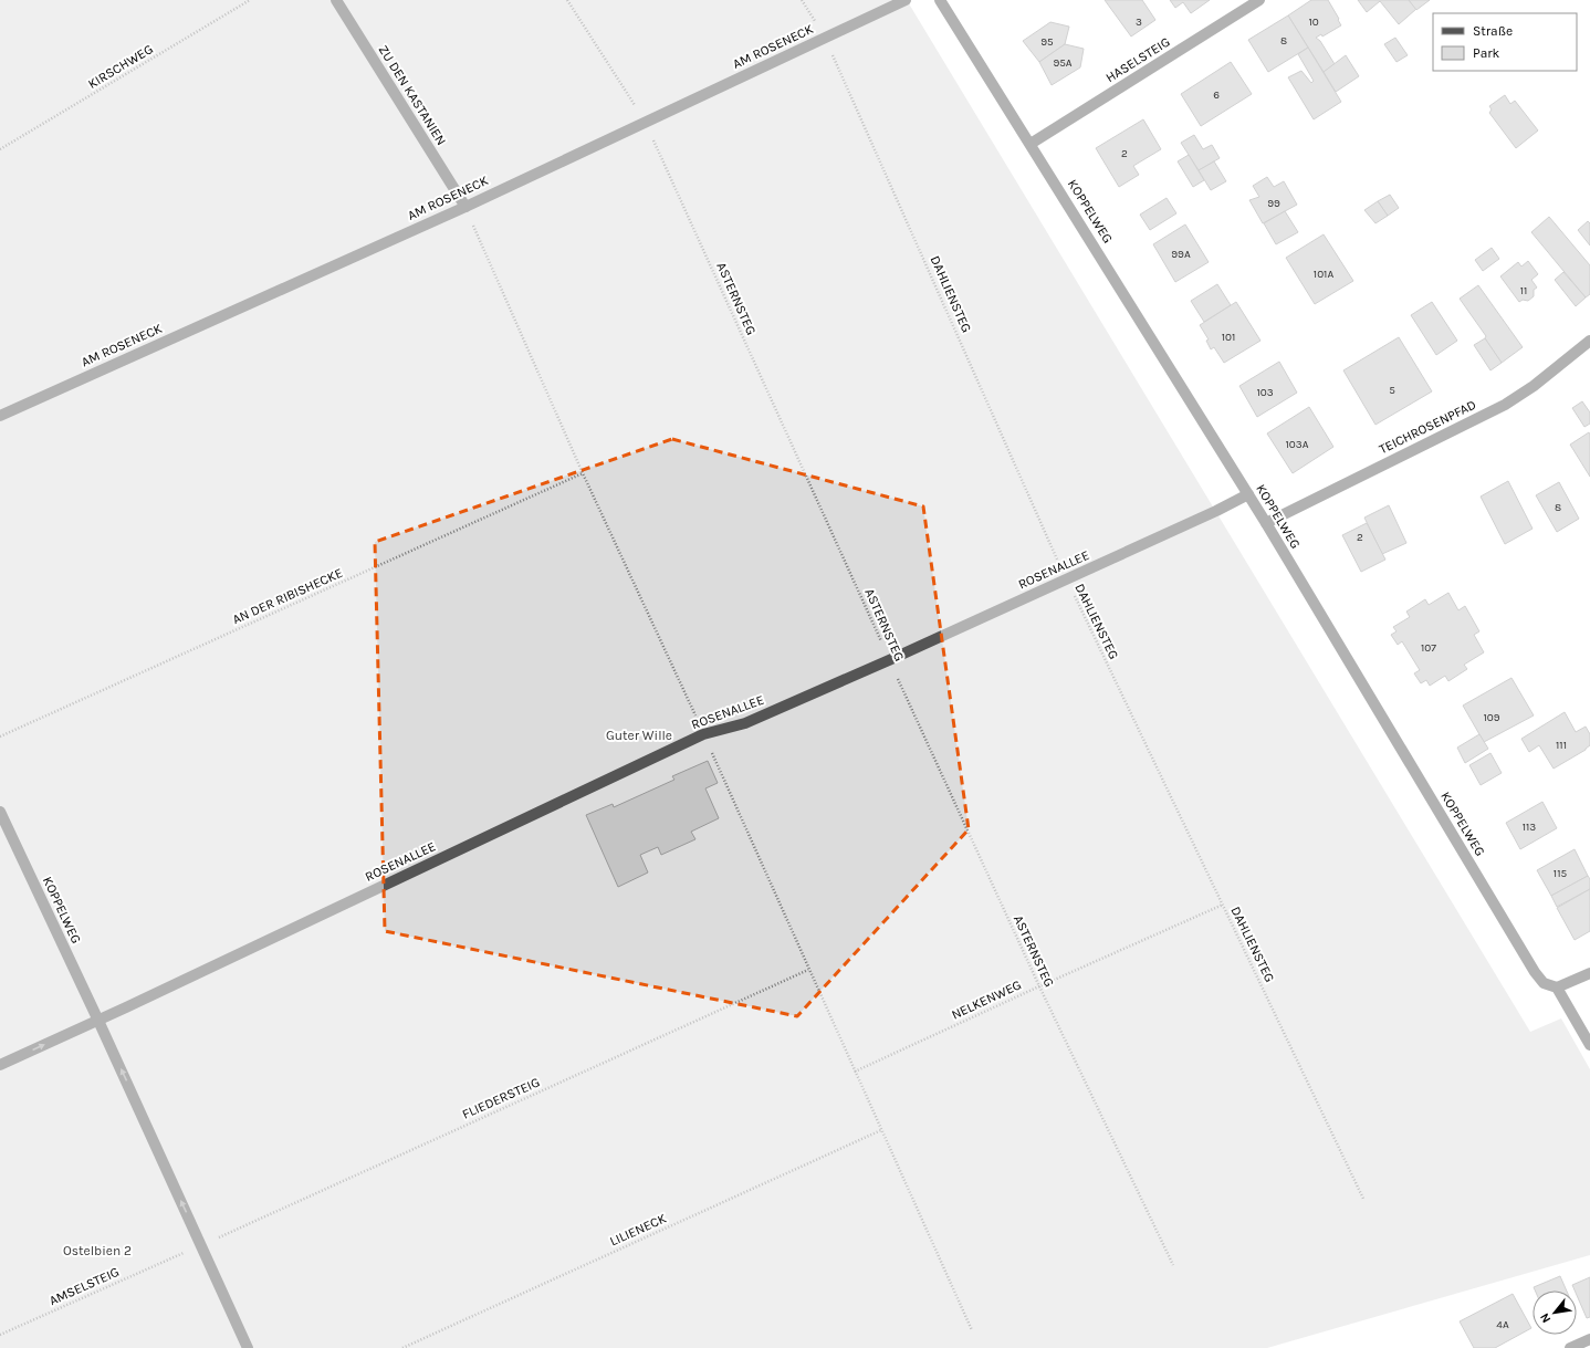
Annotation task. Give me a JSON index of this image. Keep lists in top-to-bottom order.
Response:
{
  "streets": {
    "street": [
      "AM ROSENECK",
      "HASELSTEIG",
      "ZU DEN KASTANIEN",
      "KOPPELWEG",
      "TEICHROSENPFAD",
      "ROSENALLEE"
    ],
    "path": [
      "KIRSCHWEG",
      "DAHLIENSTEG",
      "ASTERNSTEG",
      "AN DER RIBISHECKE",
      "NELKENWEG",
      "FLIEDERSTEIG",
      "LILIENECK",
      "AMSELSTEIG"
    ]
  },
  "crossings": [
    ["AM ROSENECK", "ZU DEN KASTANIEN"],
    ["AM ROSENECK", "DAHLIENSTEG"],
    ["AM ROSENECK", "ASTERNSTEG"],
    ["HASELSTEIG", "KOPPELWEG"],
    ["KOPPELWEG", "TEICHROSENPFAD"],
    ["KOPPELWEG", "ROSENALLEE"],
    ["KOPPELWEG", "FLIEDERSTEIG"],
    ["KOPPELWEG", "AMSELSTEIG"],
    ["DAHLIENSTEG", "ROSENALLEE"],
    ["DAHLIENSTEG", "NELKENWEG"],
    ["ASTERNSTEG", "ROSENALLEE"],
    ["ASTERNSTEG", "NELKENWEG"],
    ["FLIEDERSTEIG", "AMSELSTEIG"]
  ],
  "parks": ["Guter Wille", "Ostelbien 2"],
  "house_numbers": [
    "3",
    "10",
    "8",
    "95",
    "95A",
    "6",
    "2",
    "99",
    "99A",
    "101A",
    "11",
    "101",
    "5",
    "103",
    "103A",
    "8",
    "2",
    "107",
    "109",
    "111",
    "113",
    "115",
    "4A"
  ],
  "legend": ["Straße", "Park"],
  "north": "bottom left"
}
